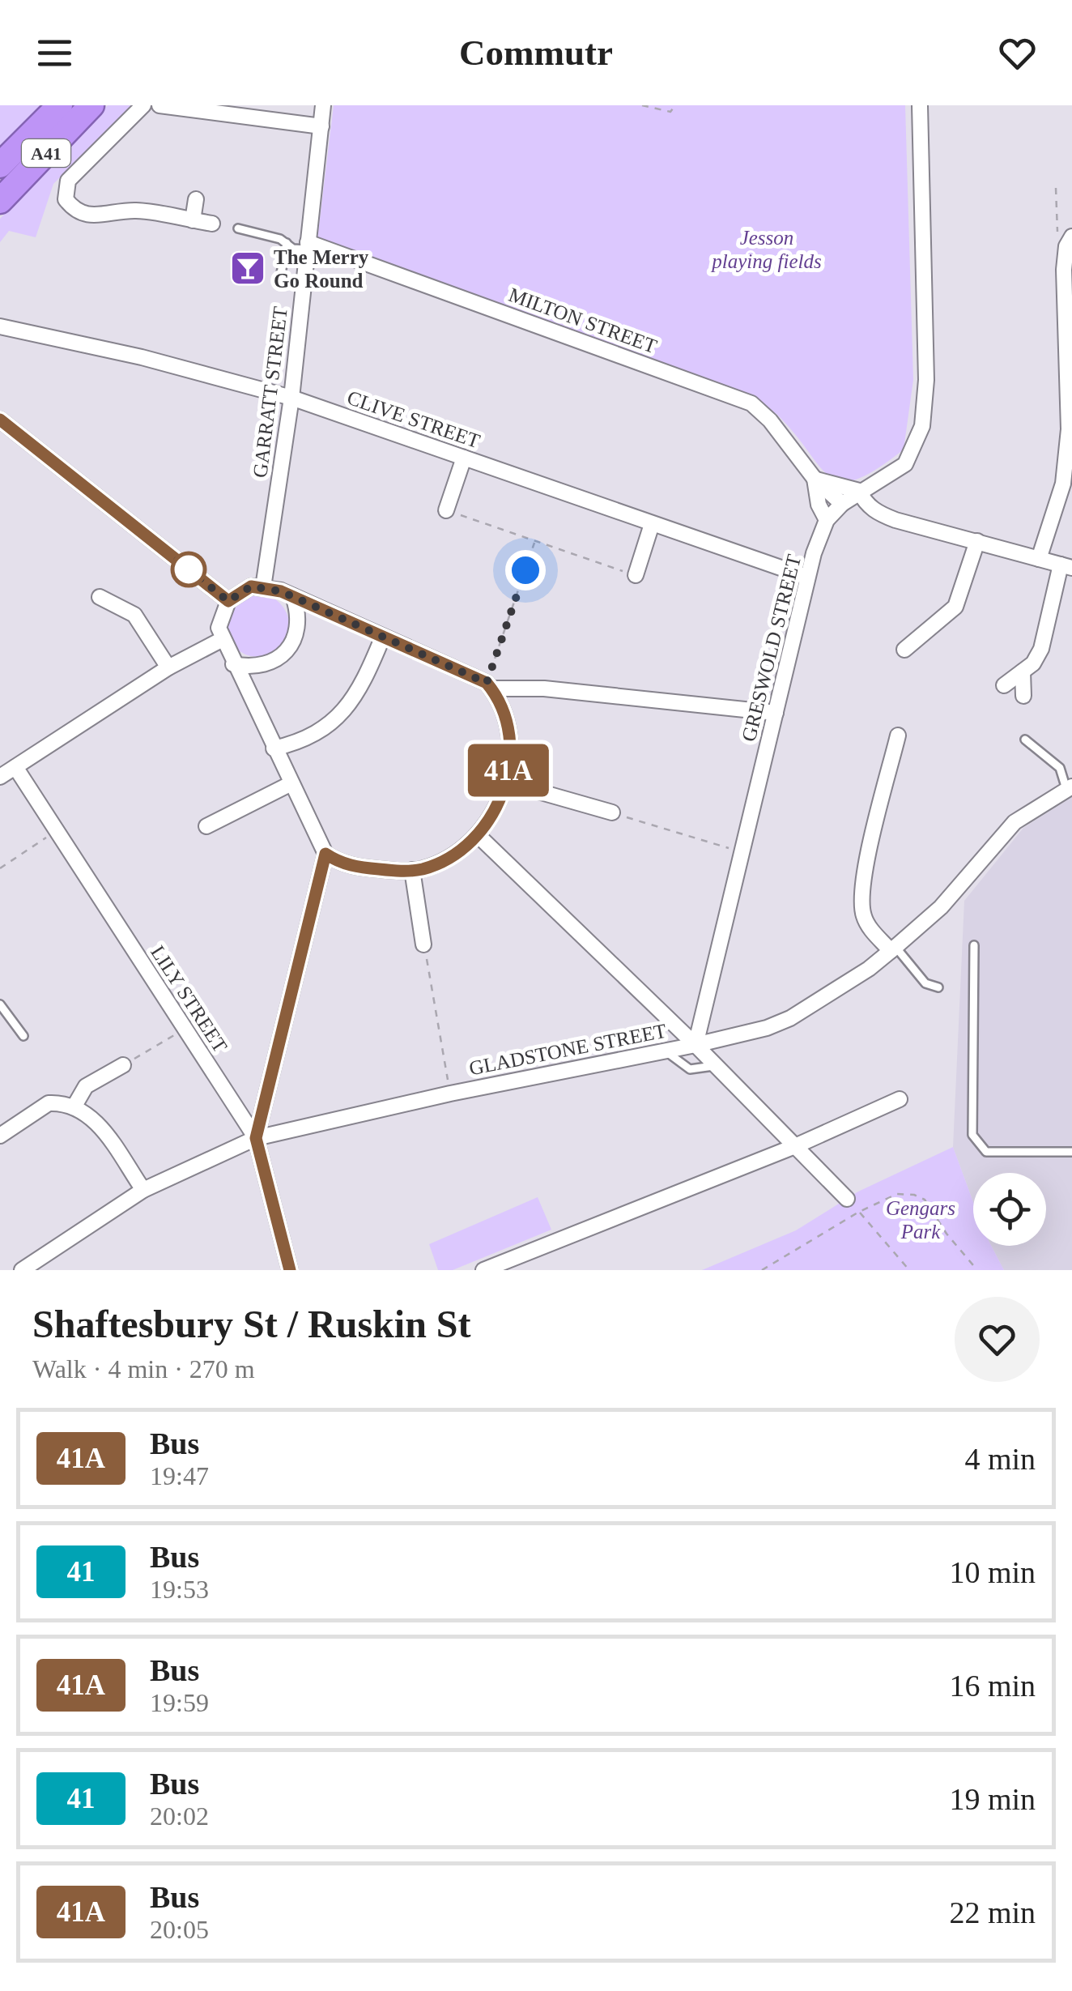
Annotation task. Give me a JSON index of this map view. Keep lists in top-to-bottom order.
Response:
{
  "streets": {
    "highway": ["A41"],
    "street": [
      "MILTON STREET",
      "GARRATT STREET",
      "CLIVE STREET",
      "GRESWOLD STREET",
      "LILY STREET",
      "GLADSTONE STREET"
    ]
  },
  "crossings": [
    ["MILTON STREET", "GARRATT STREET"],
    ["MILTON STREET", "GRESWOLD STREET"],
    ["GARRATT STREET", "CLIVE STREET"],
    ["CLIVE STREET", "GRESWOLD STREET"],
    ["GRESWOLD STREET", "GLADSTONE STREET"],
    ["LILY STREET", "GLADSTONE STREET"]
  ],
  "parks": ["Jesson playing fields", "Gengars Park"],
  "places": {
    "bar": ["The Merry Go Round"]
  },
  "lines": ["bus line 41A"],
  "page": {
    "header": "Commutr",
    "on_map": "41A",
    "heading": ["Shaftesbury St / Ruskin St", "Walk · 4 min · 270 m"],
    "list": [
      {
        "mark": "41A",
        "name": "Bus",
        "note": "19:47",
        "value": "4 min"
      },
      {
        "mark": "41",
        "name": "Bus",
        "note": "19:53",
        "value": "10 min"
      },
      {
        "mark": "41A",
        "name": "Bus",
        "note": "19:59",
        "value": "16 min"
      },
      {
        "mark": "41",
        "name": "Bus",
        "note": "20:02",
        "value": "19 min"
      },
      {
        "mark": "41A",
        "name": "Bus",
        "note": "20:05",
        "value": "22 min"
      }
    ]
  }
}
